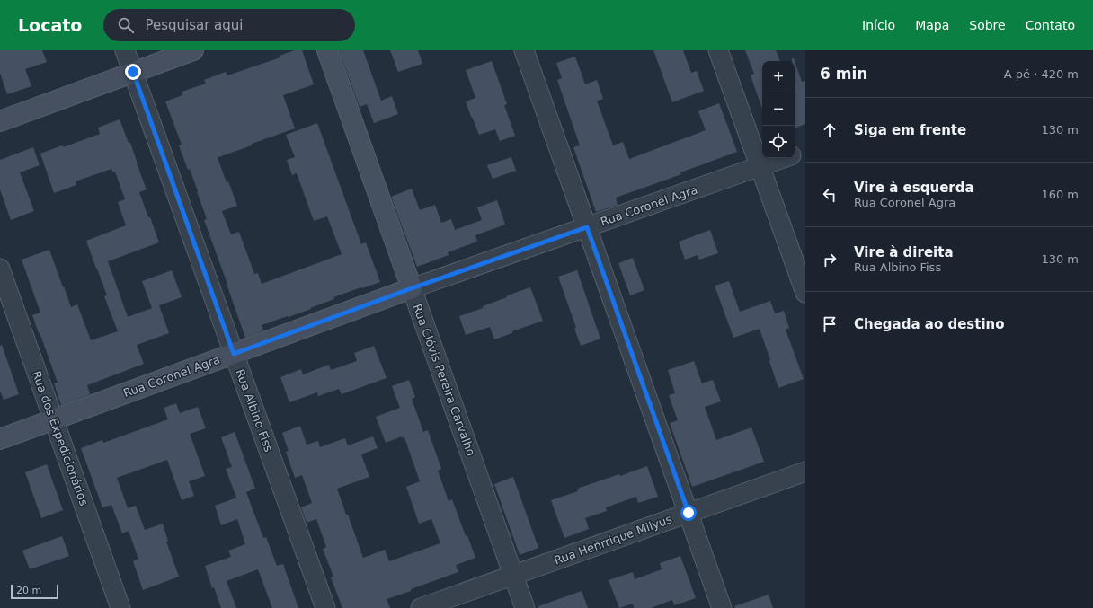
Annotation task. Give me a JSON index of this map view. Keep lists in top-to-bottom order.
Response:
{
  "streets": {
    "street": [
      "Rua Coronel Agra",
      "Rua Clóvis Pereira Carvalho",
      "Rua Albino Fiss",
      "Rua dos Expedicionários",
      "Rua Henrrique Milyus"
    ]
  },
  "crossings": [
    ["Rua Coronel Agra", "Rua Clóvis Pereira Carvalho"],
    ["Rua Coronel Agra", "Rua Albino Fiss"],
    ["Rua Coronel Agra", "Rua dos Expedicionários"],
    ["Rua Clóvis Pereira Carvalho", "Rua Henrrique Milyus"]
  ],
  "scale_bar": "20 m",
  "page": {
    "header": "Locato",
    "search": "Pesquisar aqui",
    "nav": [
      "Início",
      "Mapa",
      "Sobre",
      "Contato"
    ],
    "heading": ["6 min", "A pé · 420 m"],
    "map_buttons": ["+", "−"],
    "list": [
      ["Siga em frente", "130 m"],
      ["Vire à esquerda", "Rua Coronel Agra", "160 m"],
      ["Vire à direita", "Rua Albino Fiss", "130 m"],
      "Chegada ao destino"
    ],
    "scale": "20 m"
  }
}
